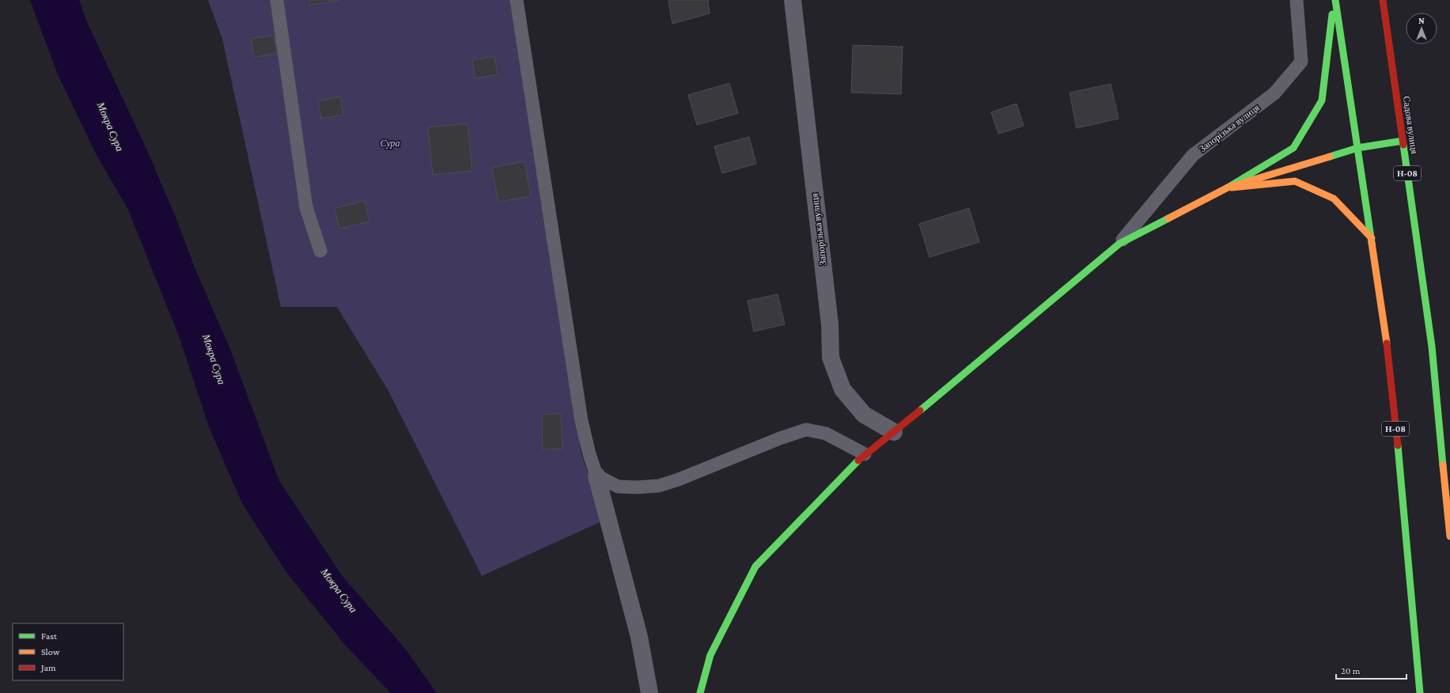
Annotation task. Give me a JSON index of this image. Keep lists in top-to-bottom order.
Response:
{
  "streets": {
    "main road": ["Садова вулиця", "Н-08"],
    "street": ["Запорізька вулиця"]
  },
  "water": ["Мокра Сура"],
  "parks": ["Сура"],
  "legend": ["Fast", "Slow", "Jam"],
  "scale_bar": "20 m",
  "north": "top"
}
